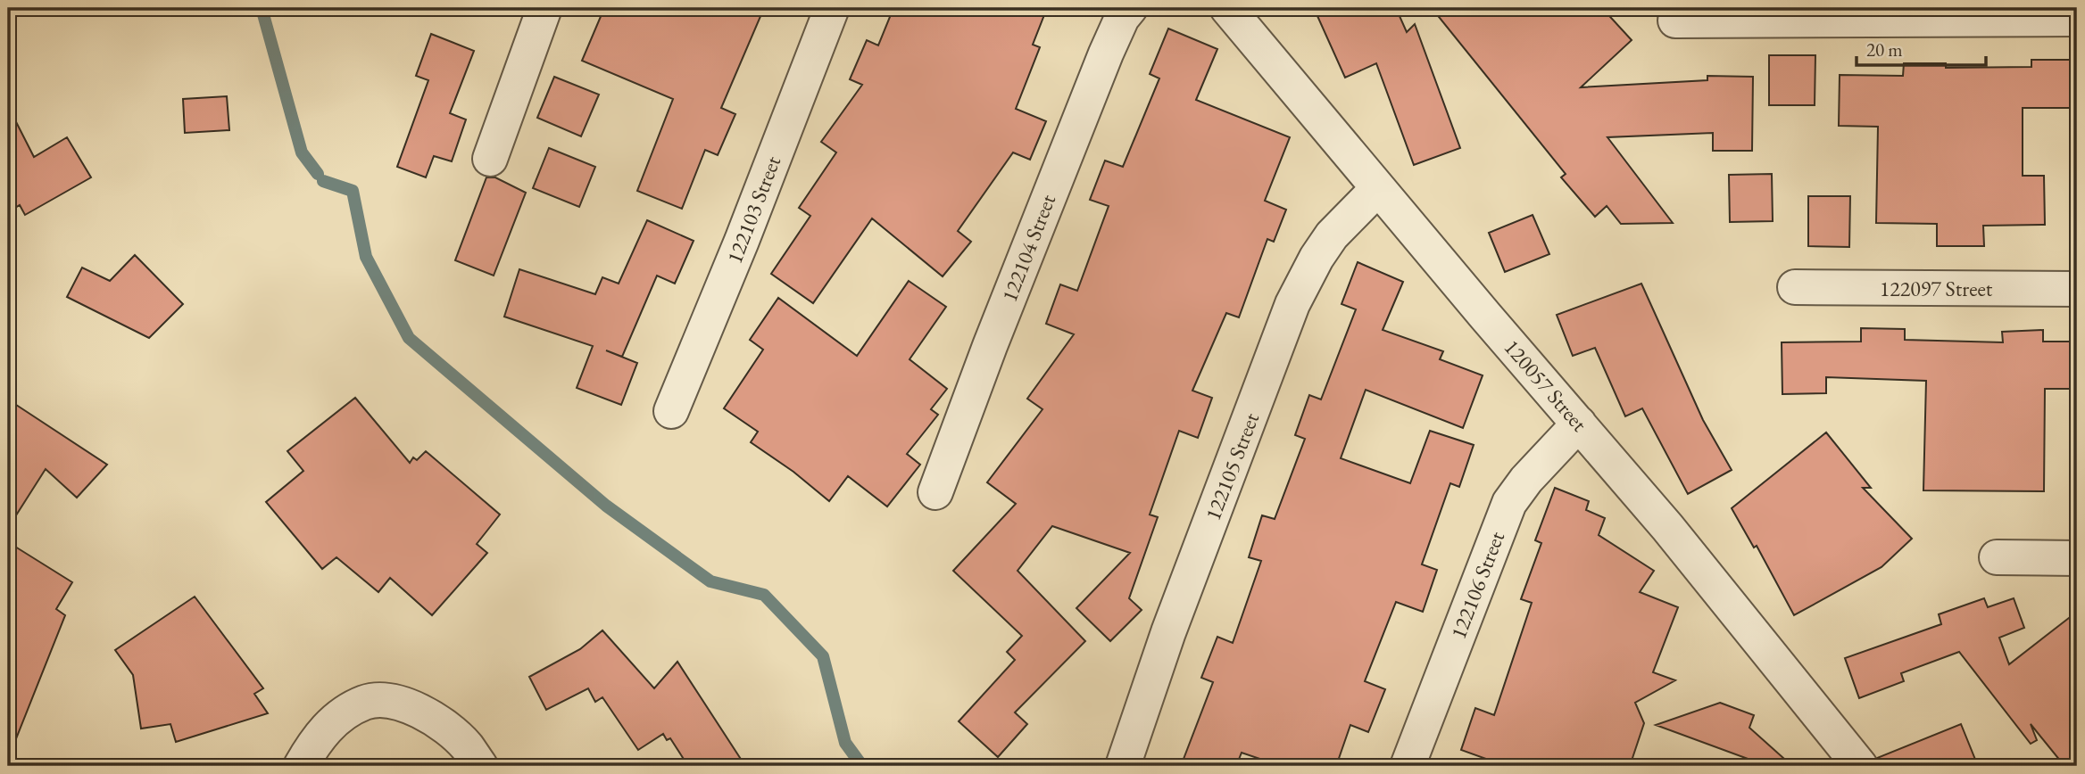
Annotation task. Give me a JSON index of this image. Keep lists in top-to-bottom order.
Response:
{
  "streets": {
    "street": [
      "122103 Street",
      "122104 Street",
      "122097 Street",
      "120057 Street",
      "122105 Street",
      "122106 Street"
    ]
  },
  "crossings": [
    ["120057 Street", "122105 Street"],
    ["120057 Street", "122106 Street"]
  ],
  "scale_bar": "20 m"
}
